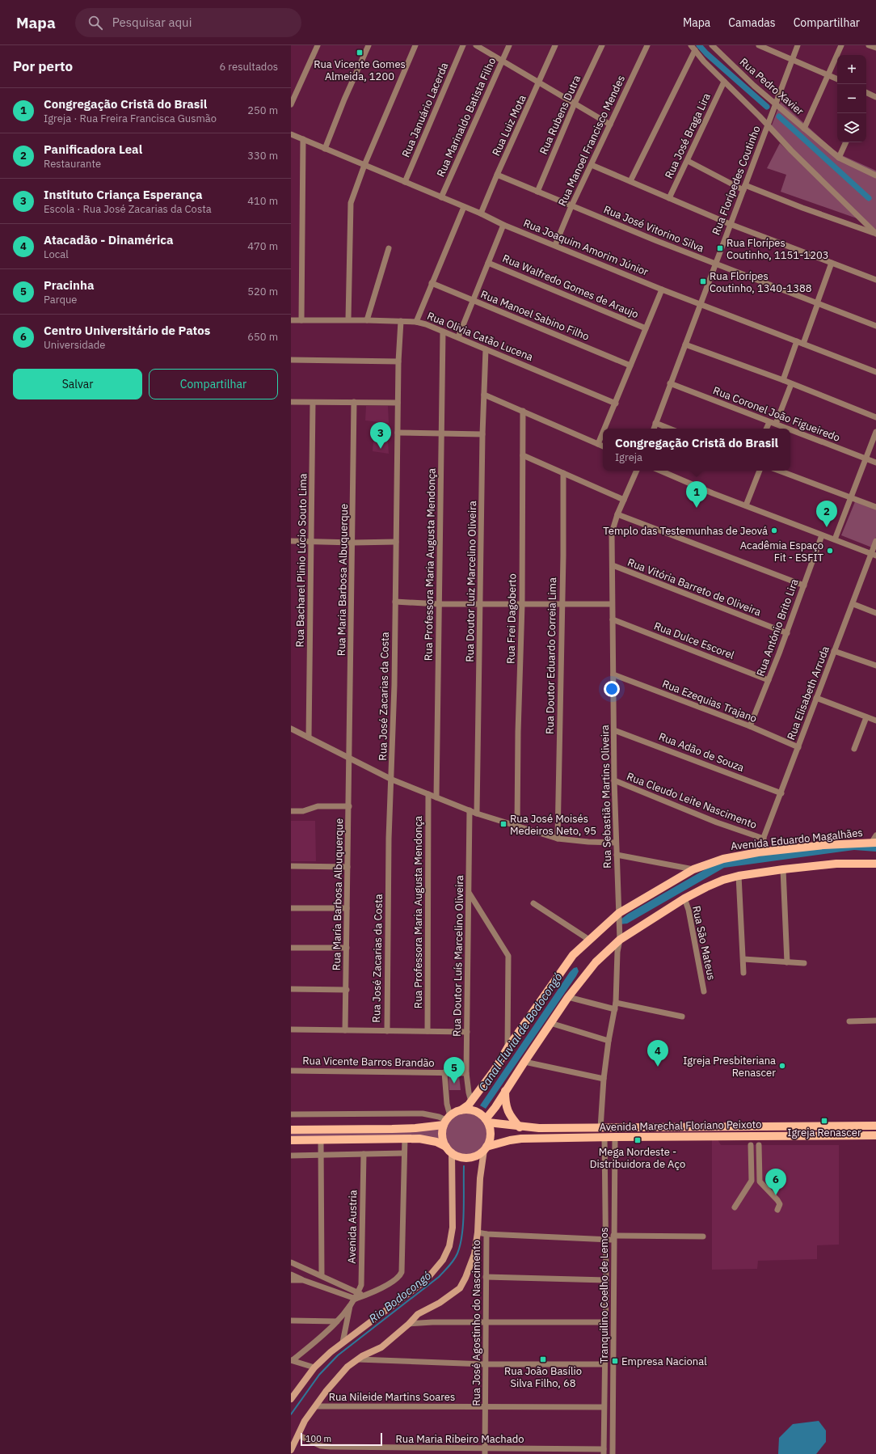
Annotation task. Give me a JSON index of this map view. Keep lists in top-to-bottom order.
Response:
{
  "streets": {
    "main road": ["Avenida Eduardo Magalhães", "Avenida Marechal Floriano Peixoto"],
    "street": [
      "Rua Pedro Xavier",
      "Rua Januário Lacerda",
      "Rua Rubens Dutra",
      "Rua Marinaldo Batista Filho",
      "Rua Luiz Mota",
      "Rua José Braga Lira",
      "Rua Manoel Francisco Mendes",
      "Rua Florípedes Coutinho",
      "Rua José Vitorino Silva",
      "Rua Joaquim Amorim Júnior",
      "Rua Walfredo Gomes de Araujo",
      "Rua Manoel Sabino Filho",
      "Rua Olivia Catão Lucena",
      "Rua Coronel João Figueiredo",
      "Rua Bacharel Plinio Lúcio Souto Lima",
      "Rua Professora Maria Augusta Mendonça",
      "Rua Maria Barbosa Albuquerque",
      "Rua Doutor Luiz Marcelino Oliveira",
      "Rua Vitória Barreto de Oliveira",
      "Rua Frei Dagoberto",
      "Rua António Brito Lira",
      "Rua Dulce Escorel",
      "Rua Doutor Eduardo Correia Lima",
      "Rua Elisabeth Arruda",
      "Rua José Zacarias da Costa",
      "Rua Ezequias Trajano",
      "Rua Adão de Souza",
      "Rua Sebastião Martins Oliveira",
      "Rua Cleudo Leite Nascimento",
      "Rua María Barbosa Albuquerque",
      "Rua São Mateus",
      "Rua Doutor Luís Marcelino Oliveira",
      "Rua Vicente Barros Brandão",
      "Avenida Austria",
      "Tranquilino Coelho de Lemos",
      "Rua José Agostinho do Nascimento",
      "Rua Nileide Martins Soares",
      "Rua Maria Ribeiro Machado"
    ]
  },
  "crossings": [
    ["Rua Pedro Xavier", "Rua Florípedes Coutinho"],
    ["Rua Januário Lacerda", "Rua Joaquim Amorim Júnior"],
    ["Rua Rubens Dutra", "Rua José Vitorino Silva"],
    ["Rua Marinaldo Batista Filho", "Rua Joaquim Amorim Júnior"],
    ["Rua Luiz Mota", "Rua José Vitorino Silva"],
    ["Rua Luiz Mota", "Rua Joaquim Amorim Júnior"],
    ["Rua Manoel Francisco Mendes", "Rua José Vitorino Silva"],
    ["Rua Manoel Francisco Mendes", "Rua Joaquim Amorim Júnior"],
    ["Rua Florípedes Coutinho", "Rua José Vitorino Silva"],
    ["Rua Florípedes Coutinho", "Rua Joaquim Amorim Júnior"],
    ["Rua Florípedes Coutinho", "Rua Coronel João Figueiredo"],
    ["Rua Olivia Catão Lucena", "Rua Professora Maria Augusta Mendonça"],
    ["Rua Olivia Catão Lucena", "Rua Doutor Luiz Marcelino Oliveira"],
    ["Rua Olivia Catão Lucena", "Rua José Zacarias da Costa"],
    ["Rua Maria Barbosa Albuquerque", "Rua María Barbosa Albuquerque"],
    ["Rua Vitória Barreto de Oliveira", "Rua António Brito Lira"],
    ["Rua Vitória Barreto de Oliveira", "Rua Sebastião Martins Oliveira"],
    ["Rua António Brito Lira", "Rua Dulce Escorel"],
    ["Rua António Brito Lira", "Rua Ezequias Trajano"],
    ["Rua Dulce Escorel", "Rua Sebastião Martins Oliveira"],
    ["Rua Elisabeth Arruda", "Rua Ezequias Trajano"],
    ["Rua Elisabeth Arruda", "Rua Adão de Souza"],
    ["Rua Elisabeth Arruda", "Rua Cleudo Leite Nascimento"],
    ["Rua Elisabeth Arruda", "Avenida Eduardo Magalhães"],
    ["Rua Ezequias Trajano", "Rua Sebastião Martins Oliveira"],
    ["Rua Adão de Souza", "Rua Sebastião Martins Oliveira"],
    ["Rua Sebastião Martins Oliveira", "Rua Cleudo Leite Nascimento"],
    ["Rua Sebastião Martins Oliveira", "Avenida Eduardo Magalhães"],
    ["Rua Sebastião Martins Oliveira", "Avenida Marechal Floriano Peixoto"],
    ["Avenida Eduardo Magalhães", "Rua Doutor Luís Marcelino Oliveira"],
    ["Avenida Eduardo Magalhães", "Avenida Marechal Floriano Peixoto"],
    ["Rua Doutor Luís Marcelino Oliveira", "Rua Vicente Barros Brandão"],
    ["Avenida Marechal Floriano Peixoto", "Tranquilino Coelho de Lemos"],
    ["Tranquilino Coelho de Lemos", "Rua José Agostinho do Nascimento"],
    ["Tranquilino Coelho de Lemos", "Rua Nileide Martins Soares"],
    ["Tranquilino Coelho de Lemos", "Rua Maria Ribeiro Machado"],
    ["Rua José Agostinho do Nascimento", "Rua Nileide Martins Soares"],
    ["Rua José Agostinho do Nascimento", "Rua Maria Ribeiro Machado"]
  ],
  "water": ["Canal Fluvial de Bodocongó", "Rio Bodocongó"],
  "places": {
    "transit": [
      "Rua Vicente Gomes Almeida, 1200",
      "Rua Florípes Coutinho, 1151-1203",
      "Rua Florípes Coutinho, 1340-1388",
      "Rua José Moisés Medeiros Neto, 95",
      "Igreja Renascer",
      "Mega Nordeste - Distribuidora de Aço",
      "Rua João Basílio Silva Filho, 68",
      "Empresa Nacional"
    ],
    "other": ["Templo das Testemunhas de Jeová", "Acadêmia Espaço Fit - ESFIT", "Igreja Presbiteriana Renascer"]
  },
  "scale_bar": "100 m",
  "page": {
    "header": "Mapa",
    "search": "Pesquisar aqui",
    "nav": ["Mapa", "Camadas", "Compartilhar"],
    "heading": ["Por perto", "6 resultados"],
    "map_buttons": ["+", "−"],
    "list": [
      {
        "mark": "1",
        "name": "Congregação Cristã do Brasil",
        "note": "Igreja · Rua Freira Francisca Gusmão",
        "value": "250 m"
      },
      {
        "mark": "2",
        "name": "Panificadora Leal",
        "note": "Restaurante",
        "value": "330 m"
      },
      {
        "mark": "3",
        "name": "Instituto Criança Esperança",
        "note": "Escola · Rua José Zacarias da Costa",
        "value": "410 m"
      },
      {
        "mark": "4",
        "name": "Atacadão - Dinamérica",
        "note": "Local",
        "value": "470 m"
      },
      {
        "mark": "5",
        "name": "Pracinha",
        "note": "Parque",
        "value": "520 m"
      },
      {
        "mark": "6",
        "name": "Centro Universitário de Patos",
        "note": "Universidade",
        "value": "650 m"
      }
    ],
    "buttons": ["Salvar", "Compartilhar"],
    "pins": [
      "3",
      "1",
      "2",
      "4",
      "5",
      "6"
    ],
    "popup": ["Congregação Cristã do Brasil", "Igreja"],
    "scale": "100 m"
  }
}
